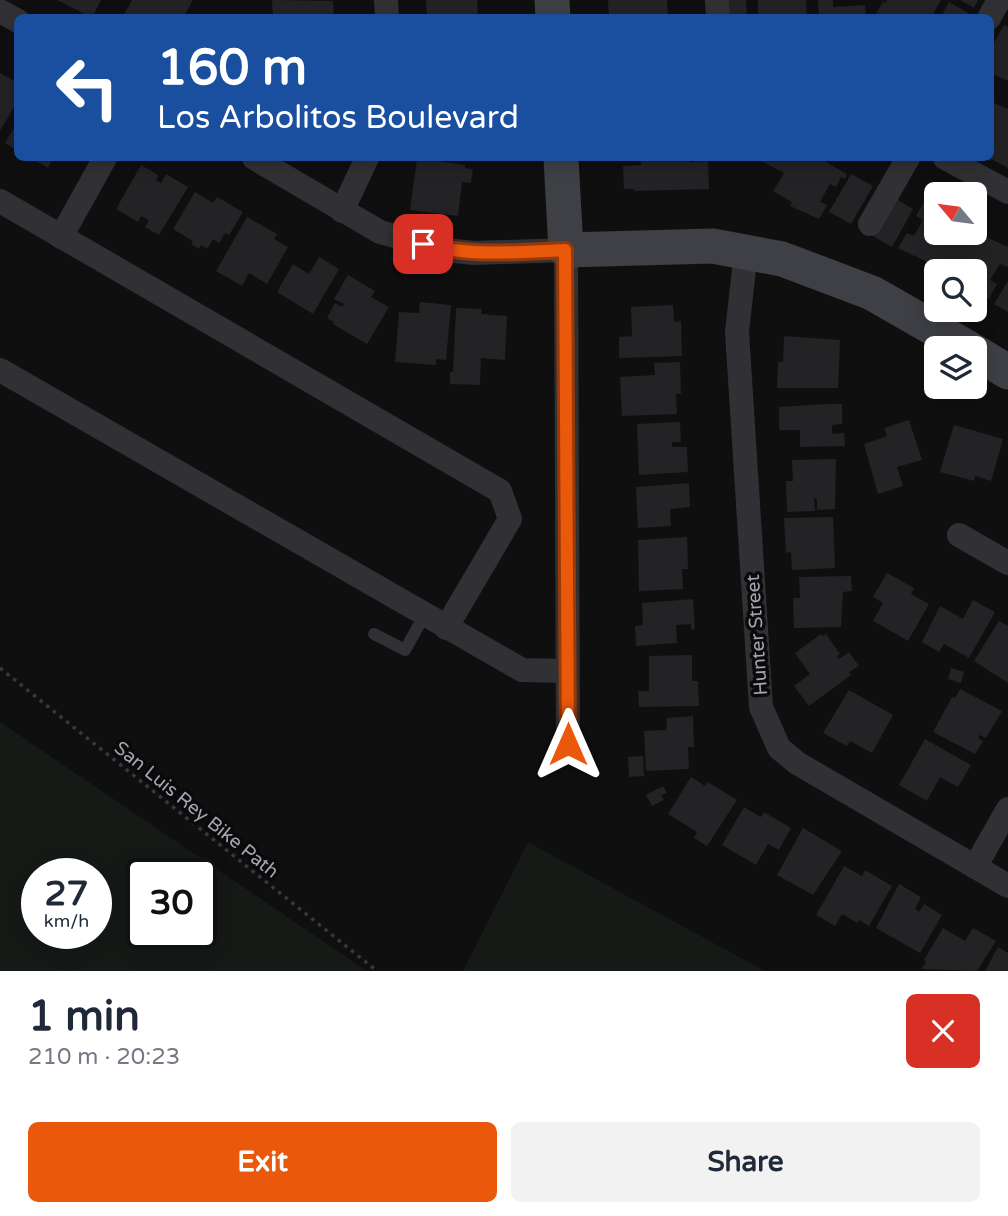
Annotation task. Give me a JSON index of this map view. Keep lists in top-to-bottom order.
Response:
{
  "streets": {
    "street": ["Hunter Street"],
    "path": ["San Luis Rey Bike Path"]
  },
  "north": "top left",
  "page": {
    "turn": ["160 m", "Los Arbolitos Boulevard"],
    "speed": "27 km/h",
    "limit": "30",
    "heading": ["1 min", "210 m · 20:23"],
    "buttons": ["Exit", "Share"]
  }
}
